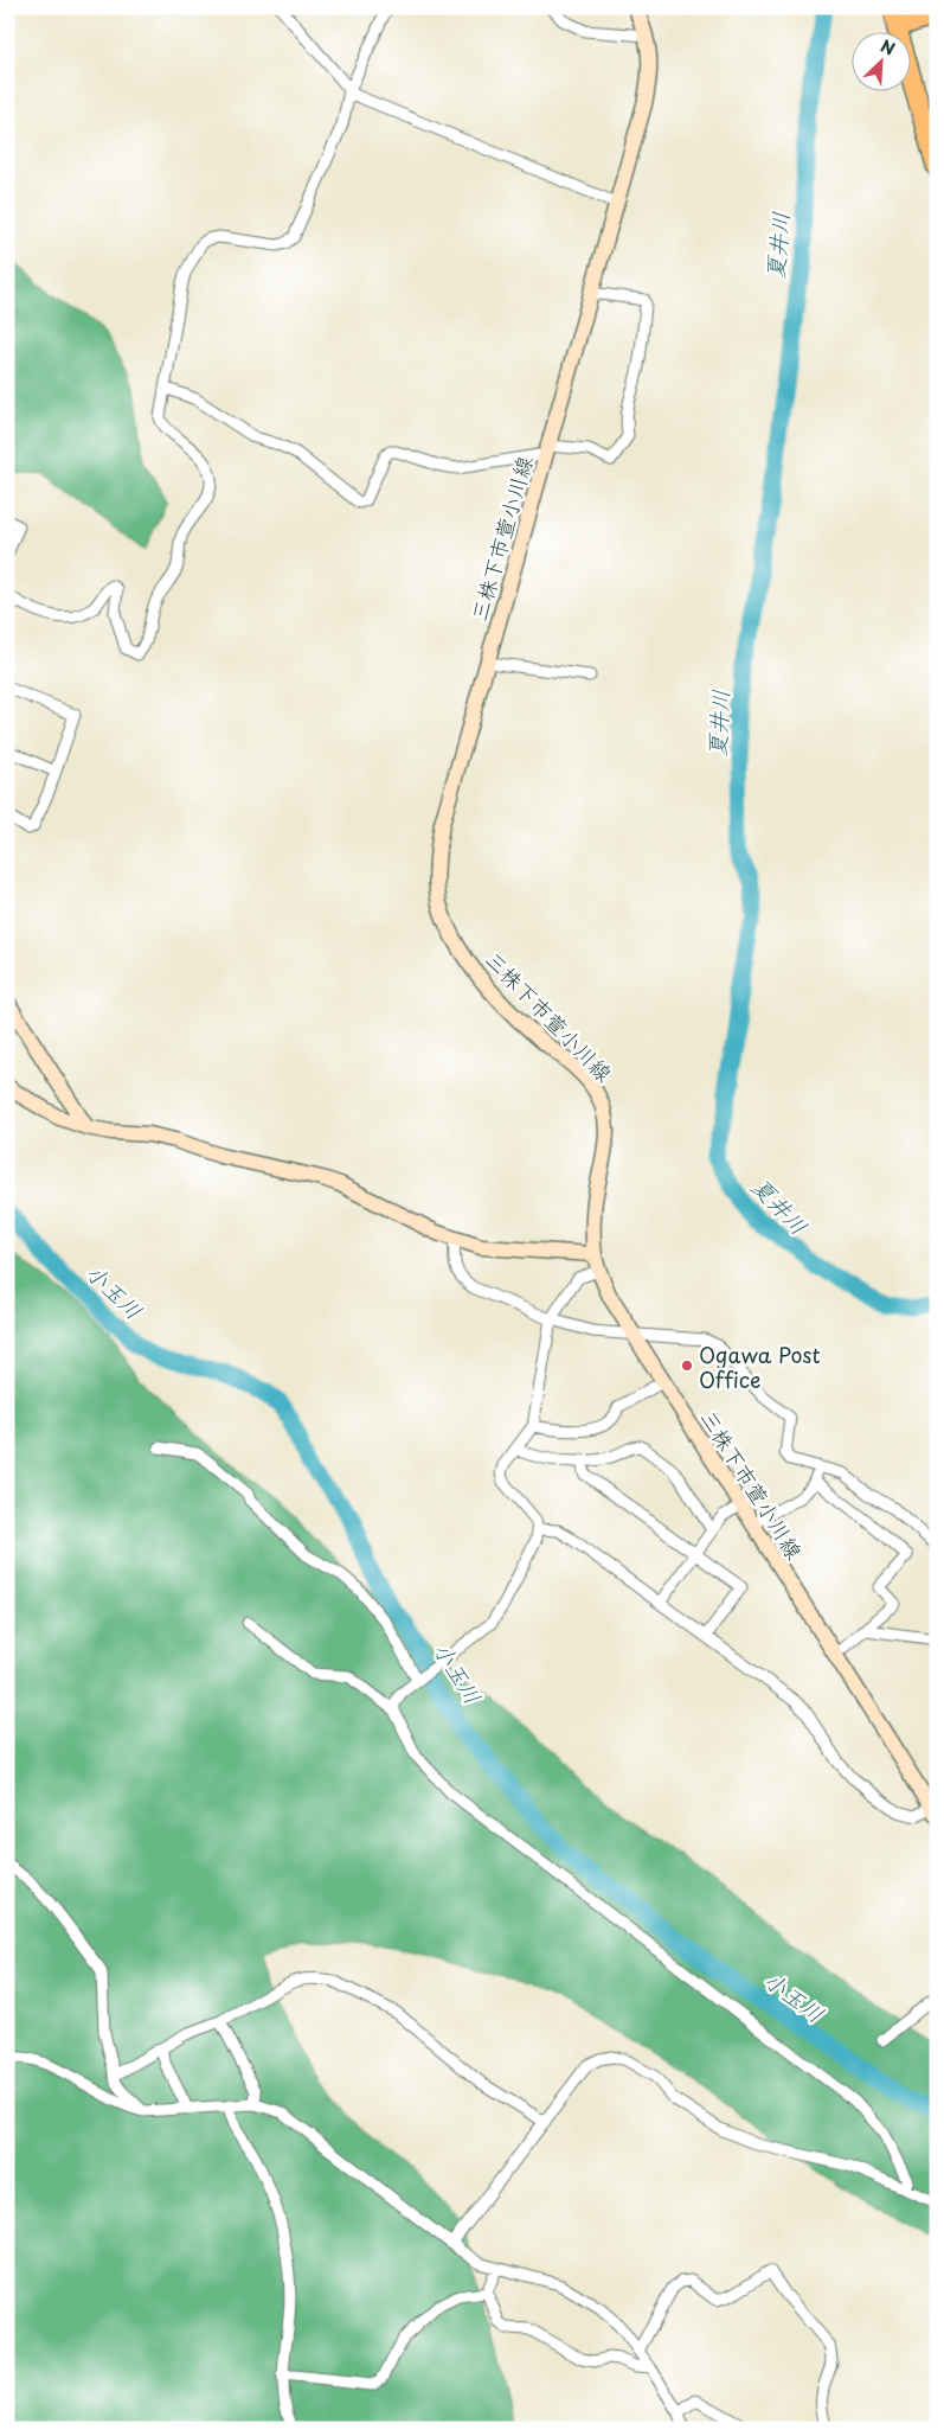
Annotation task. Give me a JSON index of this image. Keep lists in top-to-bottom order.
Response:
{
  "streets": {
    "main road": ["三株下市萱小川線"]
  },
  "water": ["夏井川", "小玉川"],
  "places": ["Ogawa Post Office"],
  "north": "top right"
}
